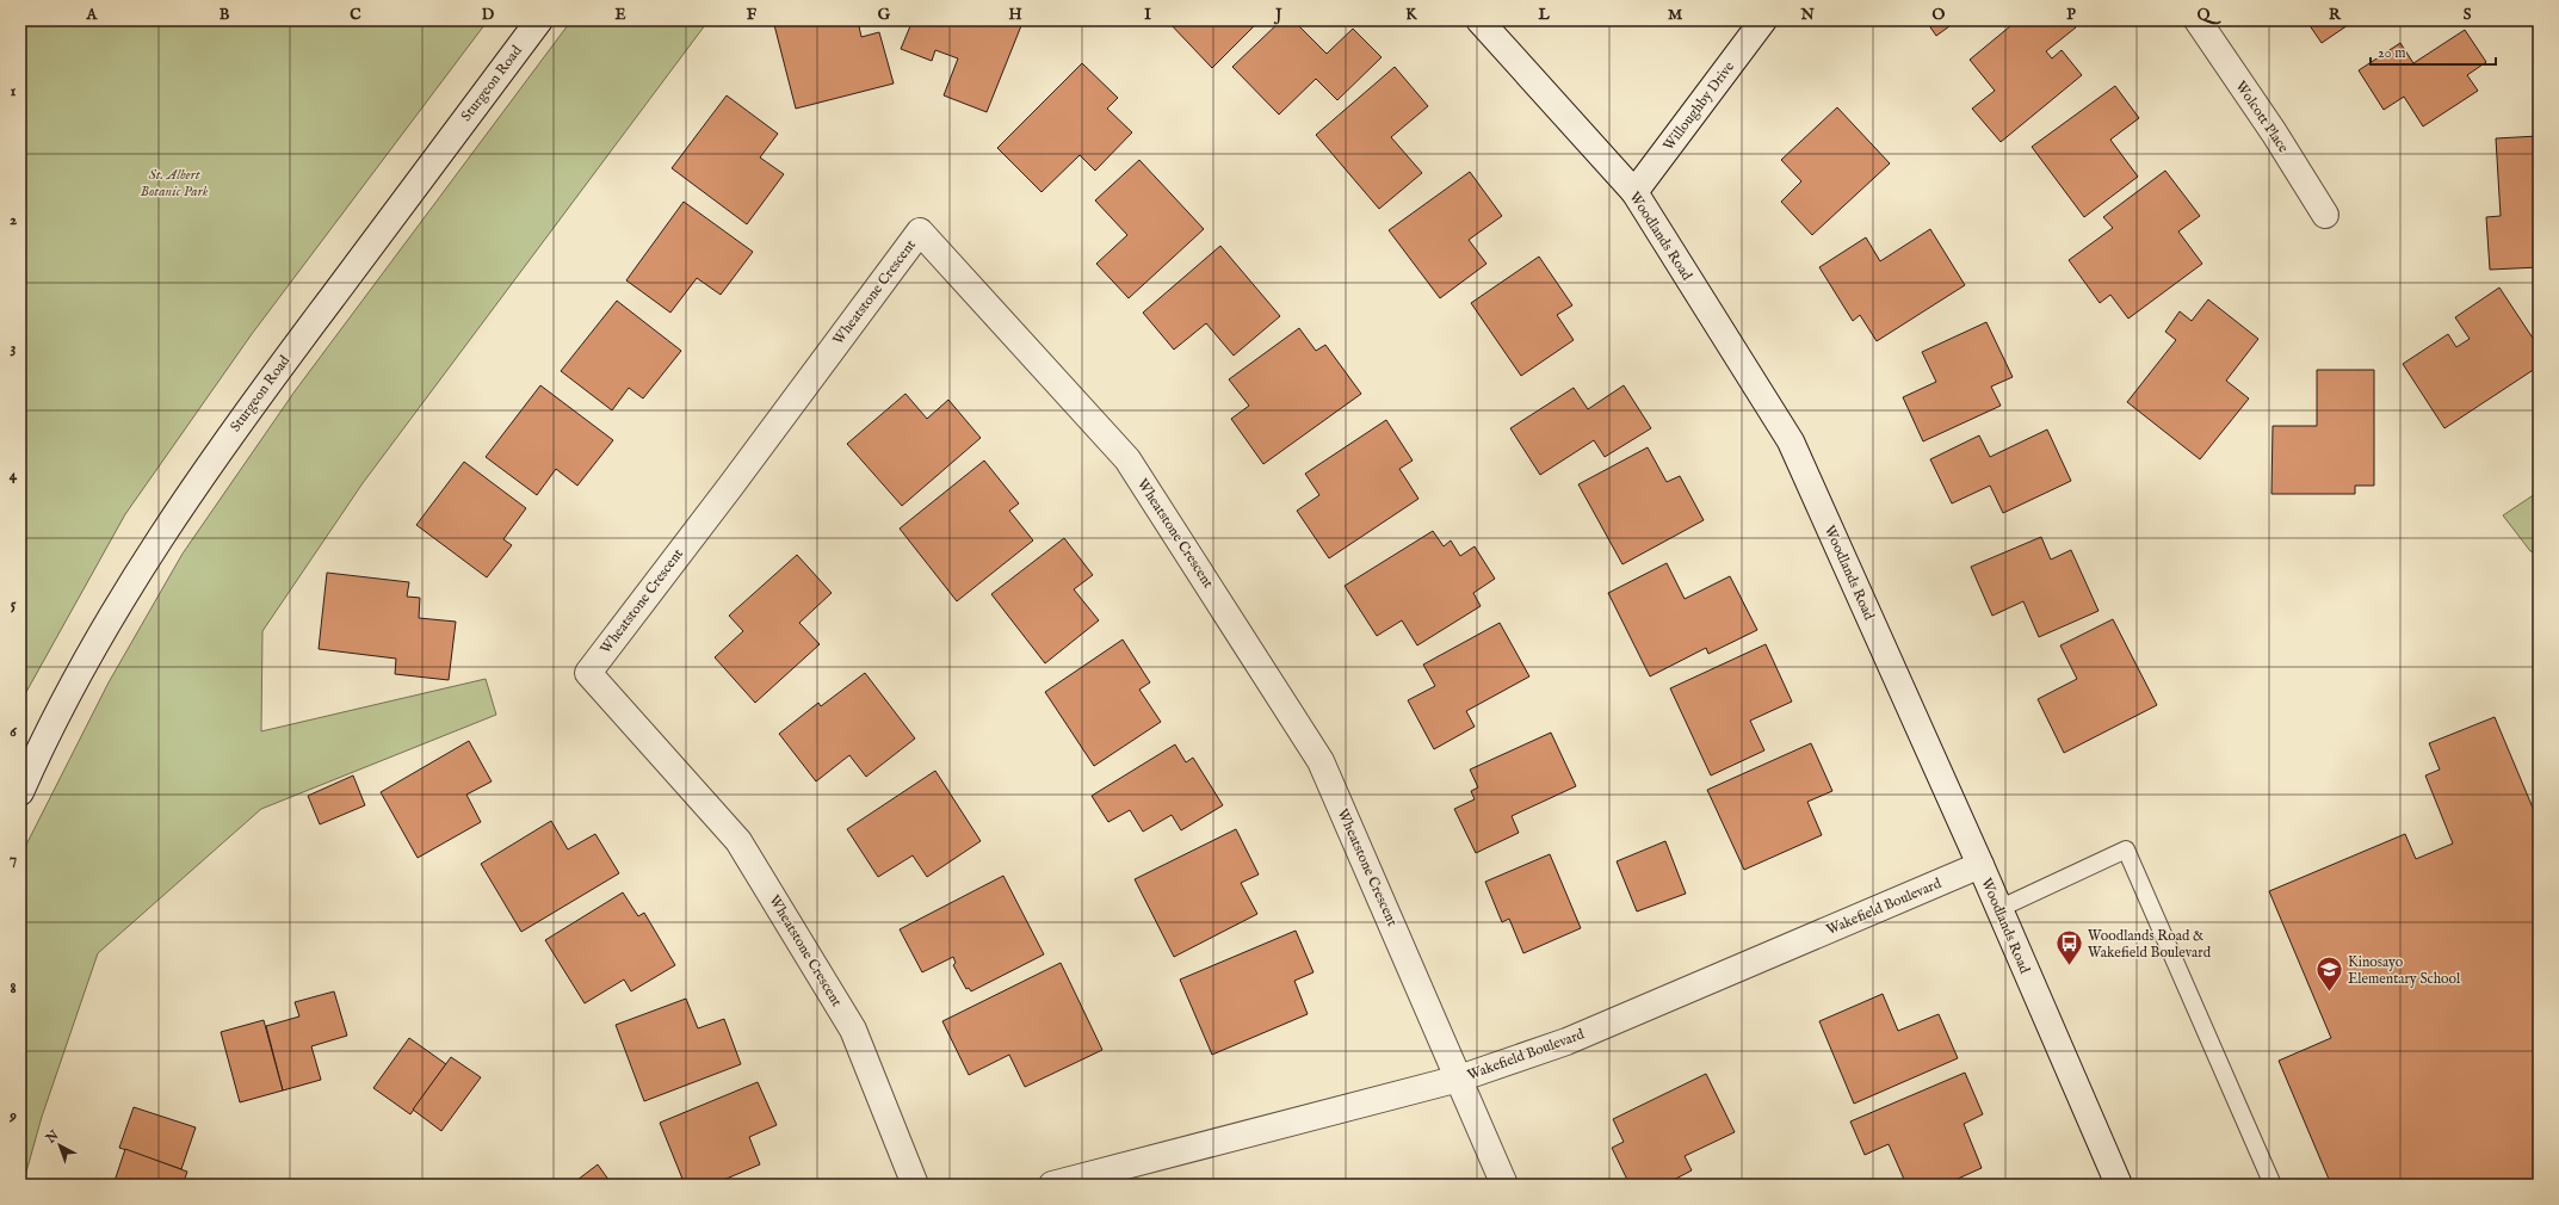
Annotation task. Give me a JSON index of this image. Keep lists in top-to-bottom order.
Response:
{
  "streets": {
    "street": [
      "Sturgeon Road",
      "Willoughby Drive",
      "Wolcott Place",
      "Woodlands Road",
      "Wheatstone Crescent",
      "Wakefield Boulevard"
    ]
  },
  "crossings": [
    ["Willoughby Drive", "Woodlands Road"],
    ["Woodlands Road", "Wakefield Boulevard"],
    ["Wheatstone Crescent", "Wakefield Boulevard"]
  ],
  "parks": ["St. Albert Botanic Park"],
  "places": {
    "bus stop": ["Woodlands Road & Wakefield Boulevard"],
    "school or university": ["Kinosayo Elementary School"]
  },
  "scale_bar": "20 m",
  "north": "top left",
  "grid": {
    "columns": [
      "A",
      "B",
      "C",
      "D",
      "E",
      "F",
      "G",
      "H",
      "I",
      "J",
      "K",
      "L",
      "M",
      "N",
      "O",
      "P",
      "Q",
      "R",
      "S"
    ],
    "rows": [
      "1",
      "2",
      "3",
      "4",
      "5",
      "6",
      "7",
      "8",
      "9"
    ]
  }
}
